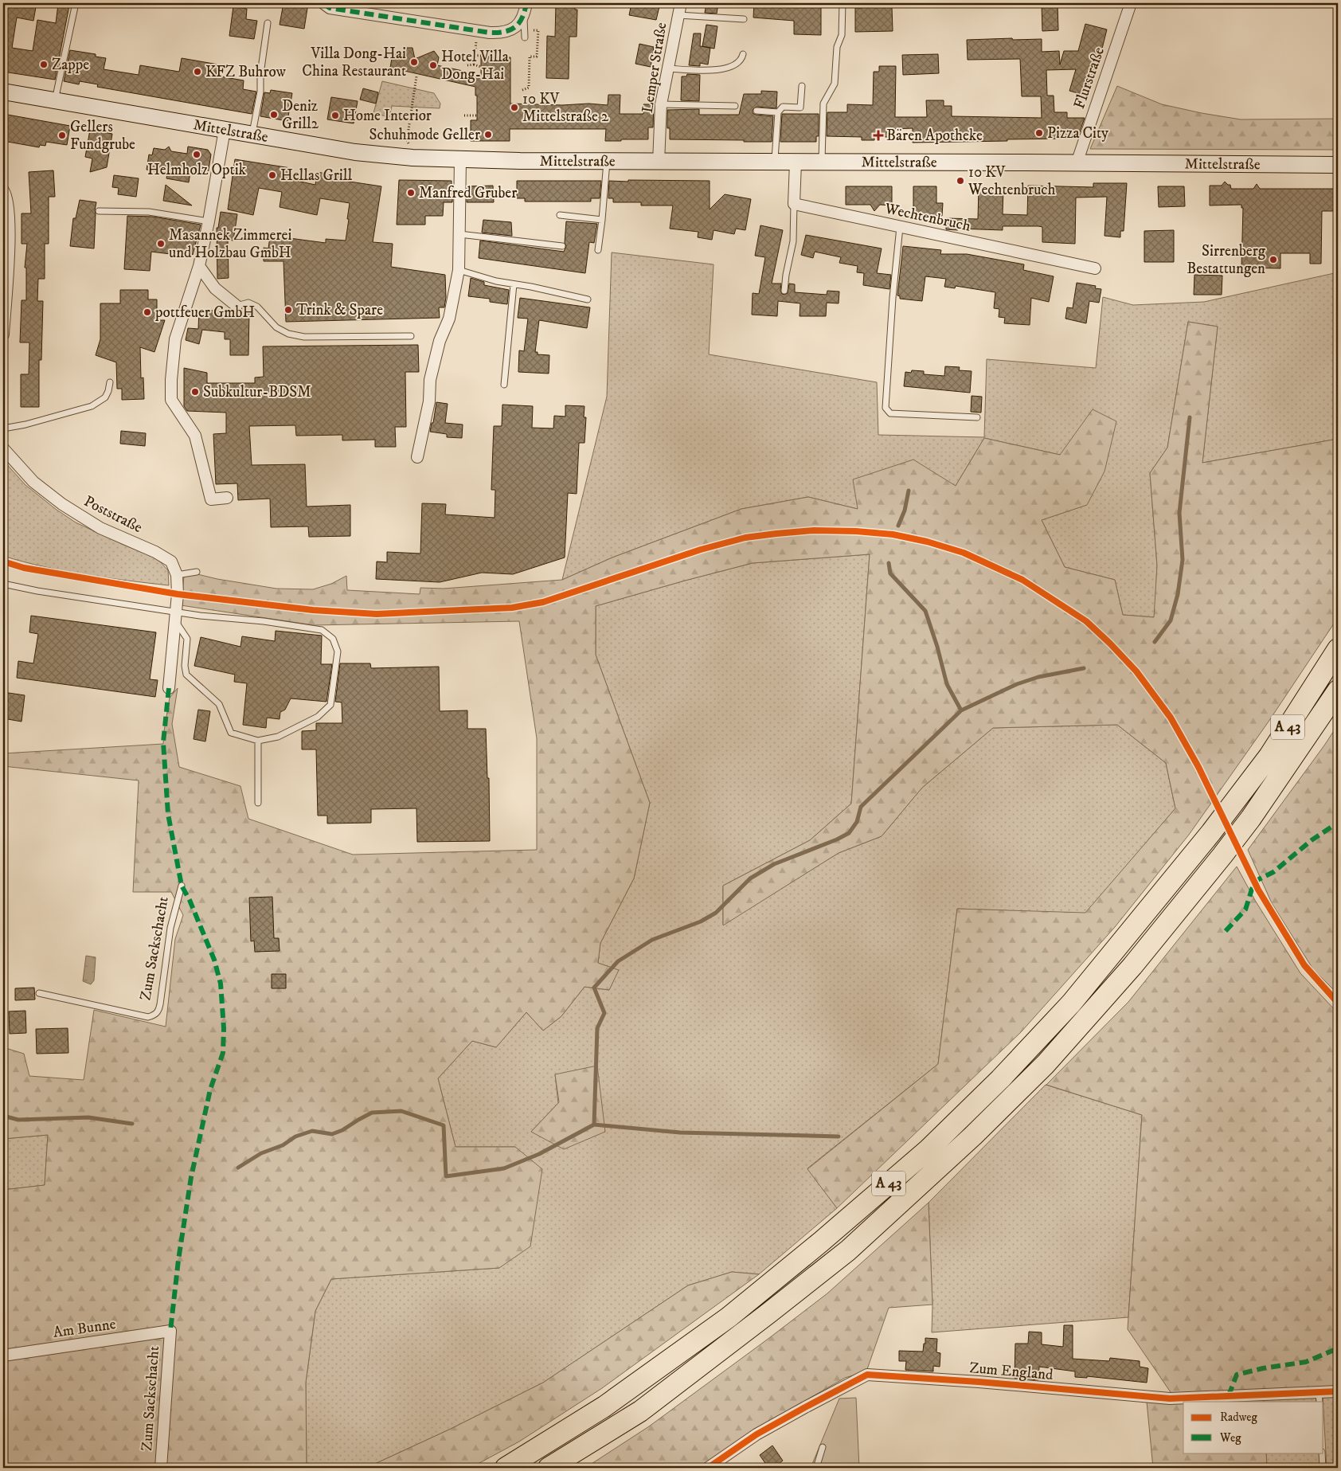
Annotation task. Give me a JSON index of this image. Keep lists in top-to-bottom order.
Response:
{
  "streets": {
    "highway": ["A 43"],
    "main road": ["Mittelstraße"],
    "street": [
      "Lemper Straße",
      "Flurstraße",
      "Wechtenbruch",
      "Poststraße",
      "Zum Sackschacht",
      "Am Bunne",
      "Zum England"
    ]
  },
  "crossings": [
    ["Lemper Straße", "Mittelstraße"],
    ["Flurstraße", "Mittelstraße"],
    ["Zum Sackschacht", "Am Bunne"]
  ],
  "places": {
    "other": [
      "Villa Dong-Hai China Restaurant",
      "Zappe",
      "Hotel Villa Dong-Hai",
      "KFZ Buhrow",
      "10 KV Mittelstraße 2",
      "Deniz Grill2",
      "Home Interior",
      "Pizza City",
      "Schuhmode Geller",
      "Gellers Fundgrube",
      "Helmholz Optik",
      "Hellas Grill",
      "10 KV Wechtenbruch",
      "Manfred Gruber",
      "Masannek Zimmerei und Holzbau GmbH",
      "Sirrenberg Bestattungen",
      "Trink & Spare",
      "pottfeuer GmbH",
      "Subkultur-BDSM"
    ],
    "health": ["Bären Apotheke"]
  },
  "legend": ["Radweg", "Weg"]
}
